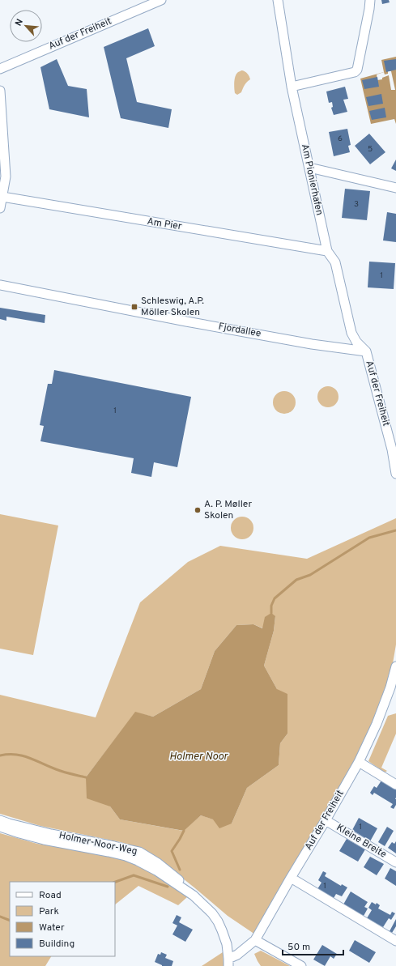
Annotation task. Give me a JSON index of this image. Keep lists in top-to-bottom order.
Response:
{
  "streets": {
    "street": [
      "Auf der Freiheit",
      "Am Pionierhafen",
      "Am Pier",
      "Fjordallee",
      "Kleine Breite",
      "Holmer-Noor-Weg"
    ]
  },
  "crossings": [
    ["Auf der Freiheit", "Am Pionierhafen"],
    ["Auf der Freiheit", "Fjordallee"],
    ["Auf der Freiheit", "Kleine Breite"],
    ["Auf der Freiheit", "Holmer-Noor-Weg"],
    ["Am Pionierhafen", "Am Pier"],
    ["Am Pionierhafen", "Fjordallee"]
  ],
  "water": ["Holmer Noor"],
  "places": {
    "transit": ["Schleswig, A.P. Möller Skolen"],
    "other": ["A. P. Møller Skolen"]
  },
  "house_numbers": [
    "6",
    "5",
    "3",
    "1",
    "1",
    "1",
    "1"
  ],
  "legend": [
    "Road",
    "Park",
    "Water",
    "Building"
  ],
  "scale_bar": "50 m",
  "north": "top left"
}
